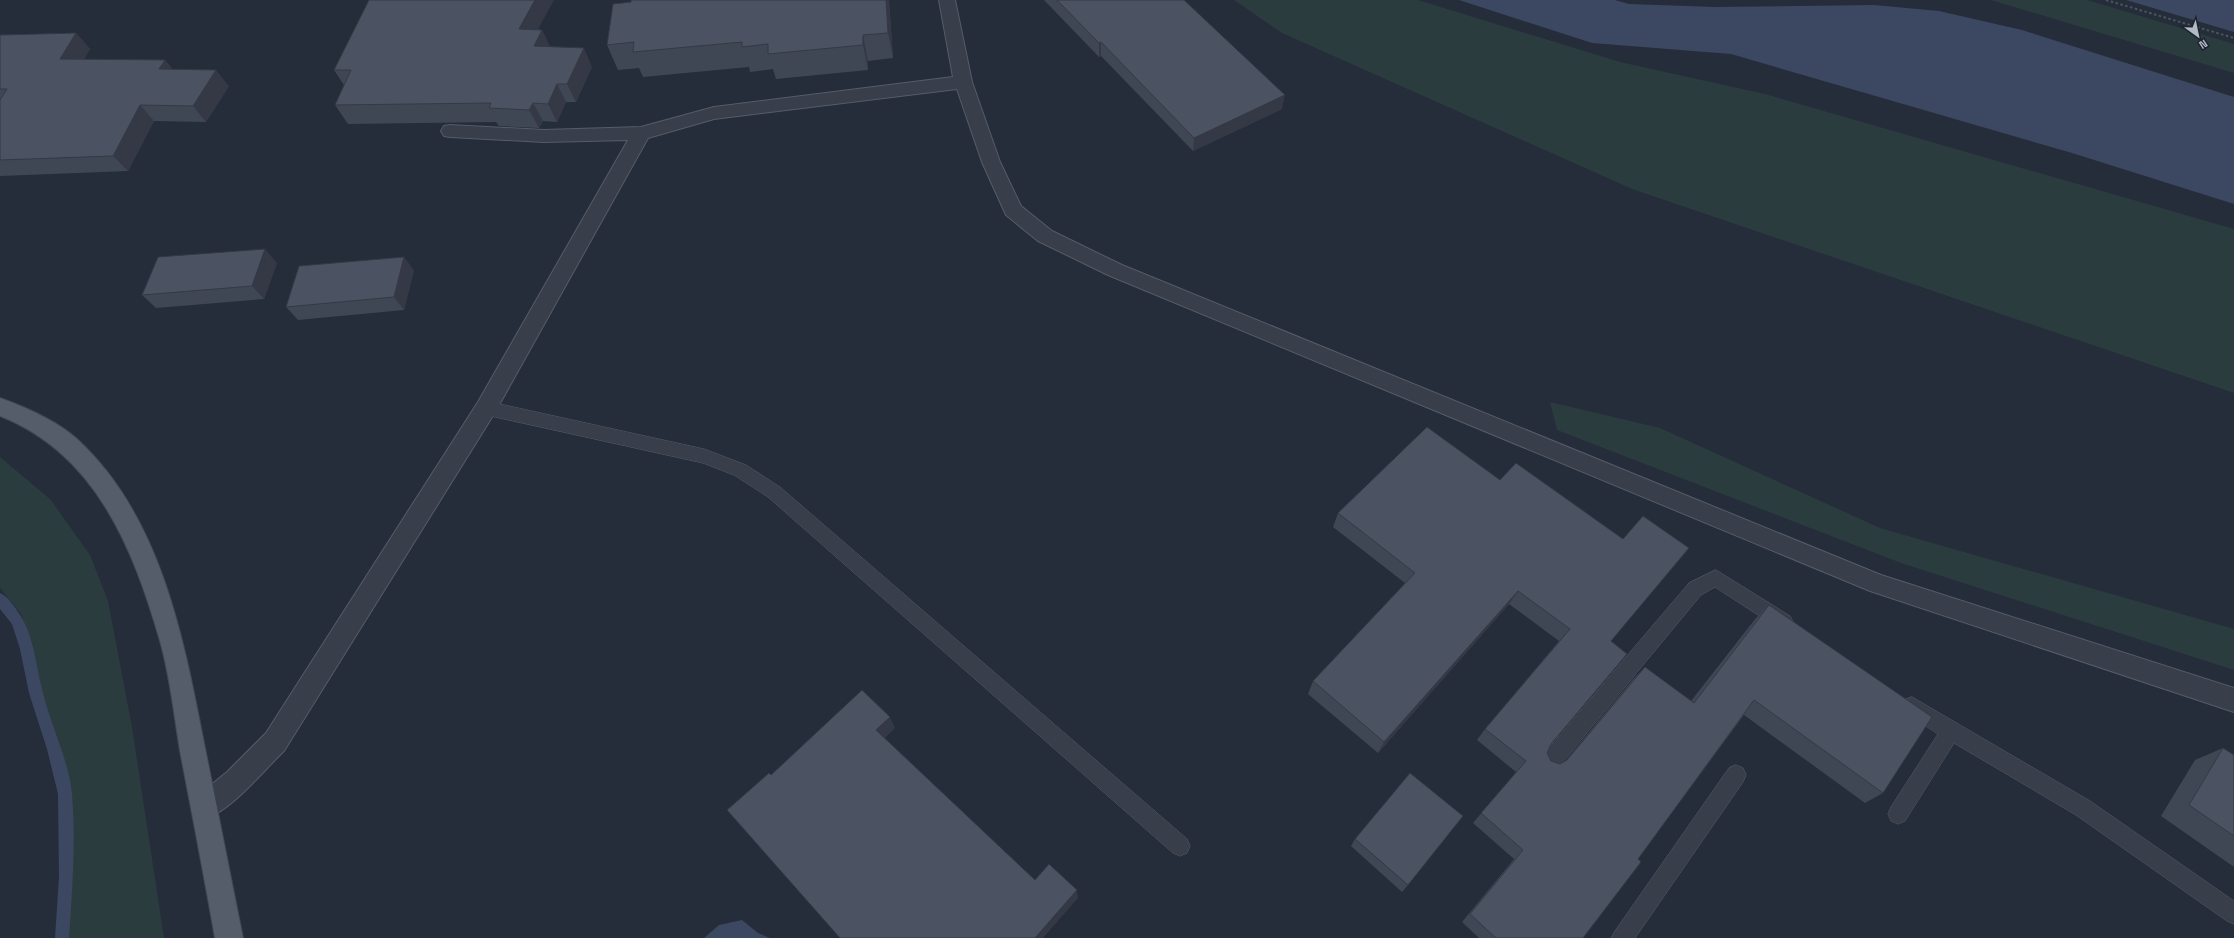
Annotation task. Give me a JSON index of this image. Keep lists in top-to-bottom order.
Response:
{
  "north": "bottom right"
}
